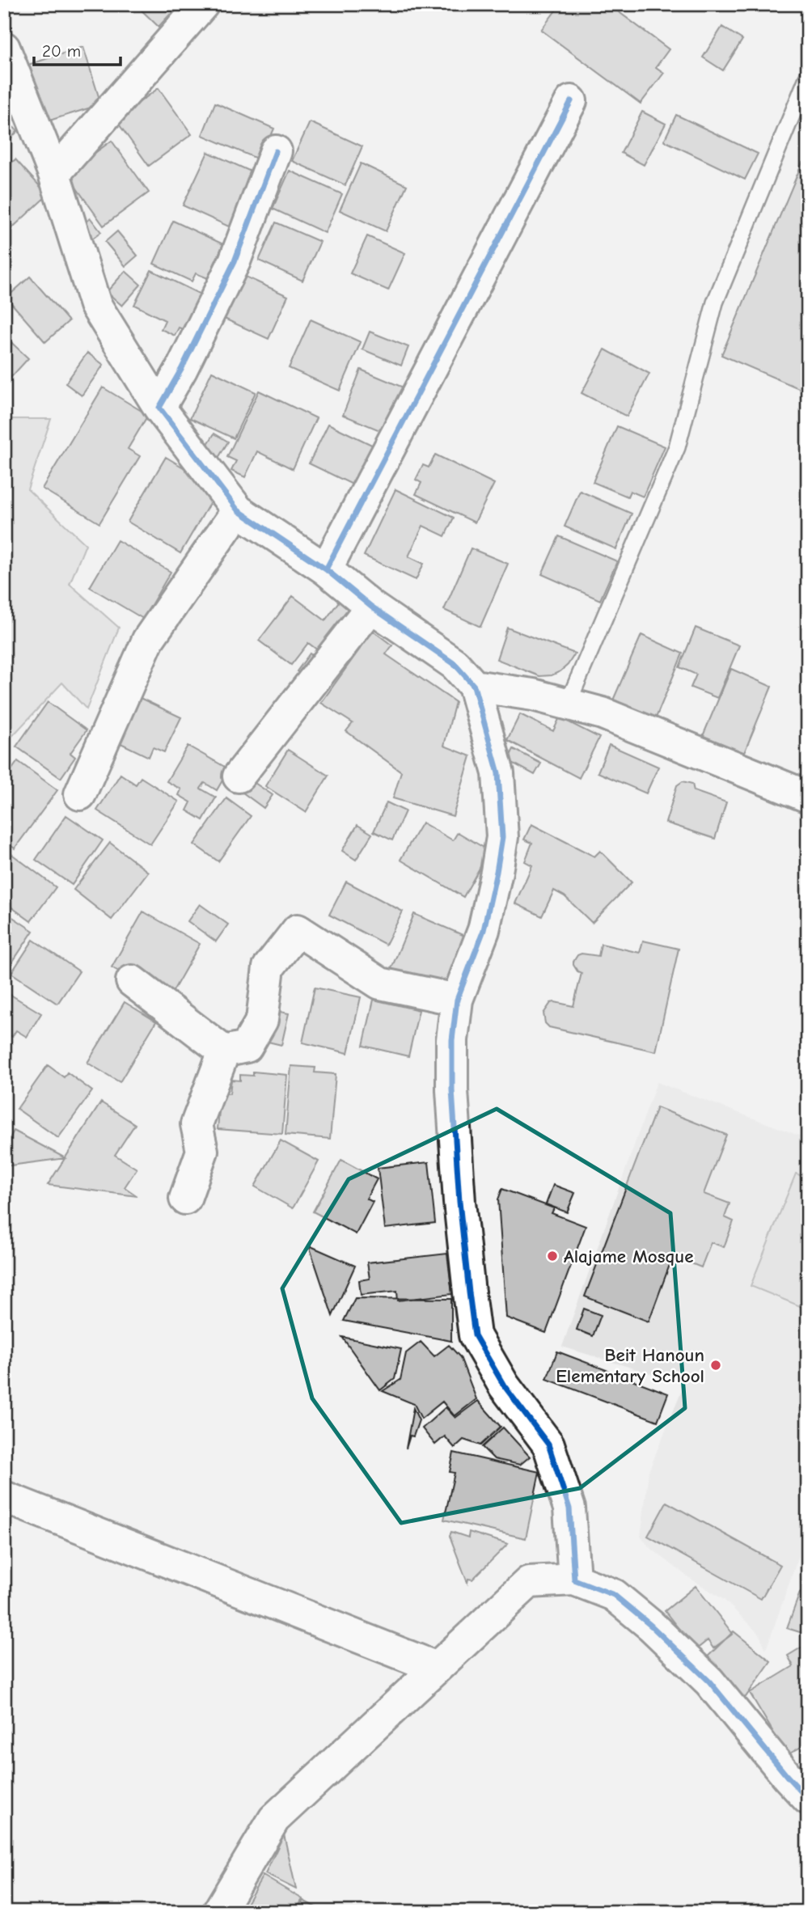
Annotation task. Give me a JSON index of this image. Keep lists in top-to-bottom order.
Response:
{
  "places": ["Alajame Mosque", "Beit Hanoun Elementary School"],
  "scale_bar": "20 m"
}
